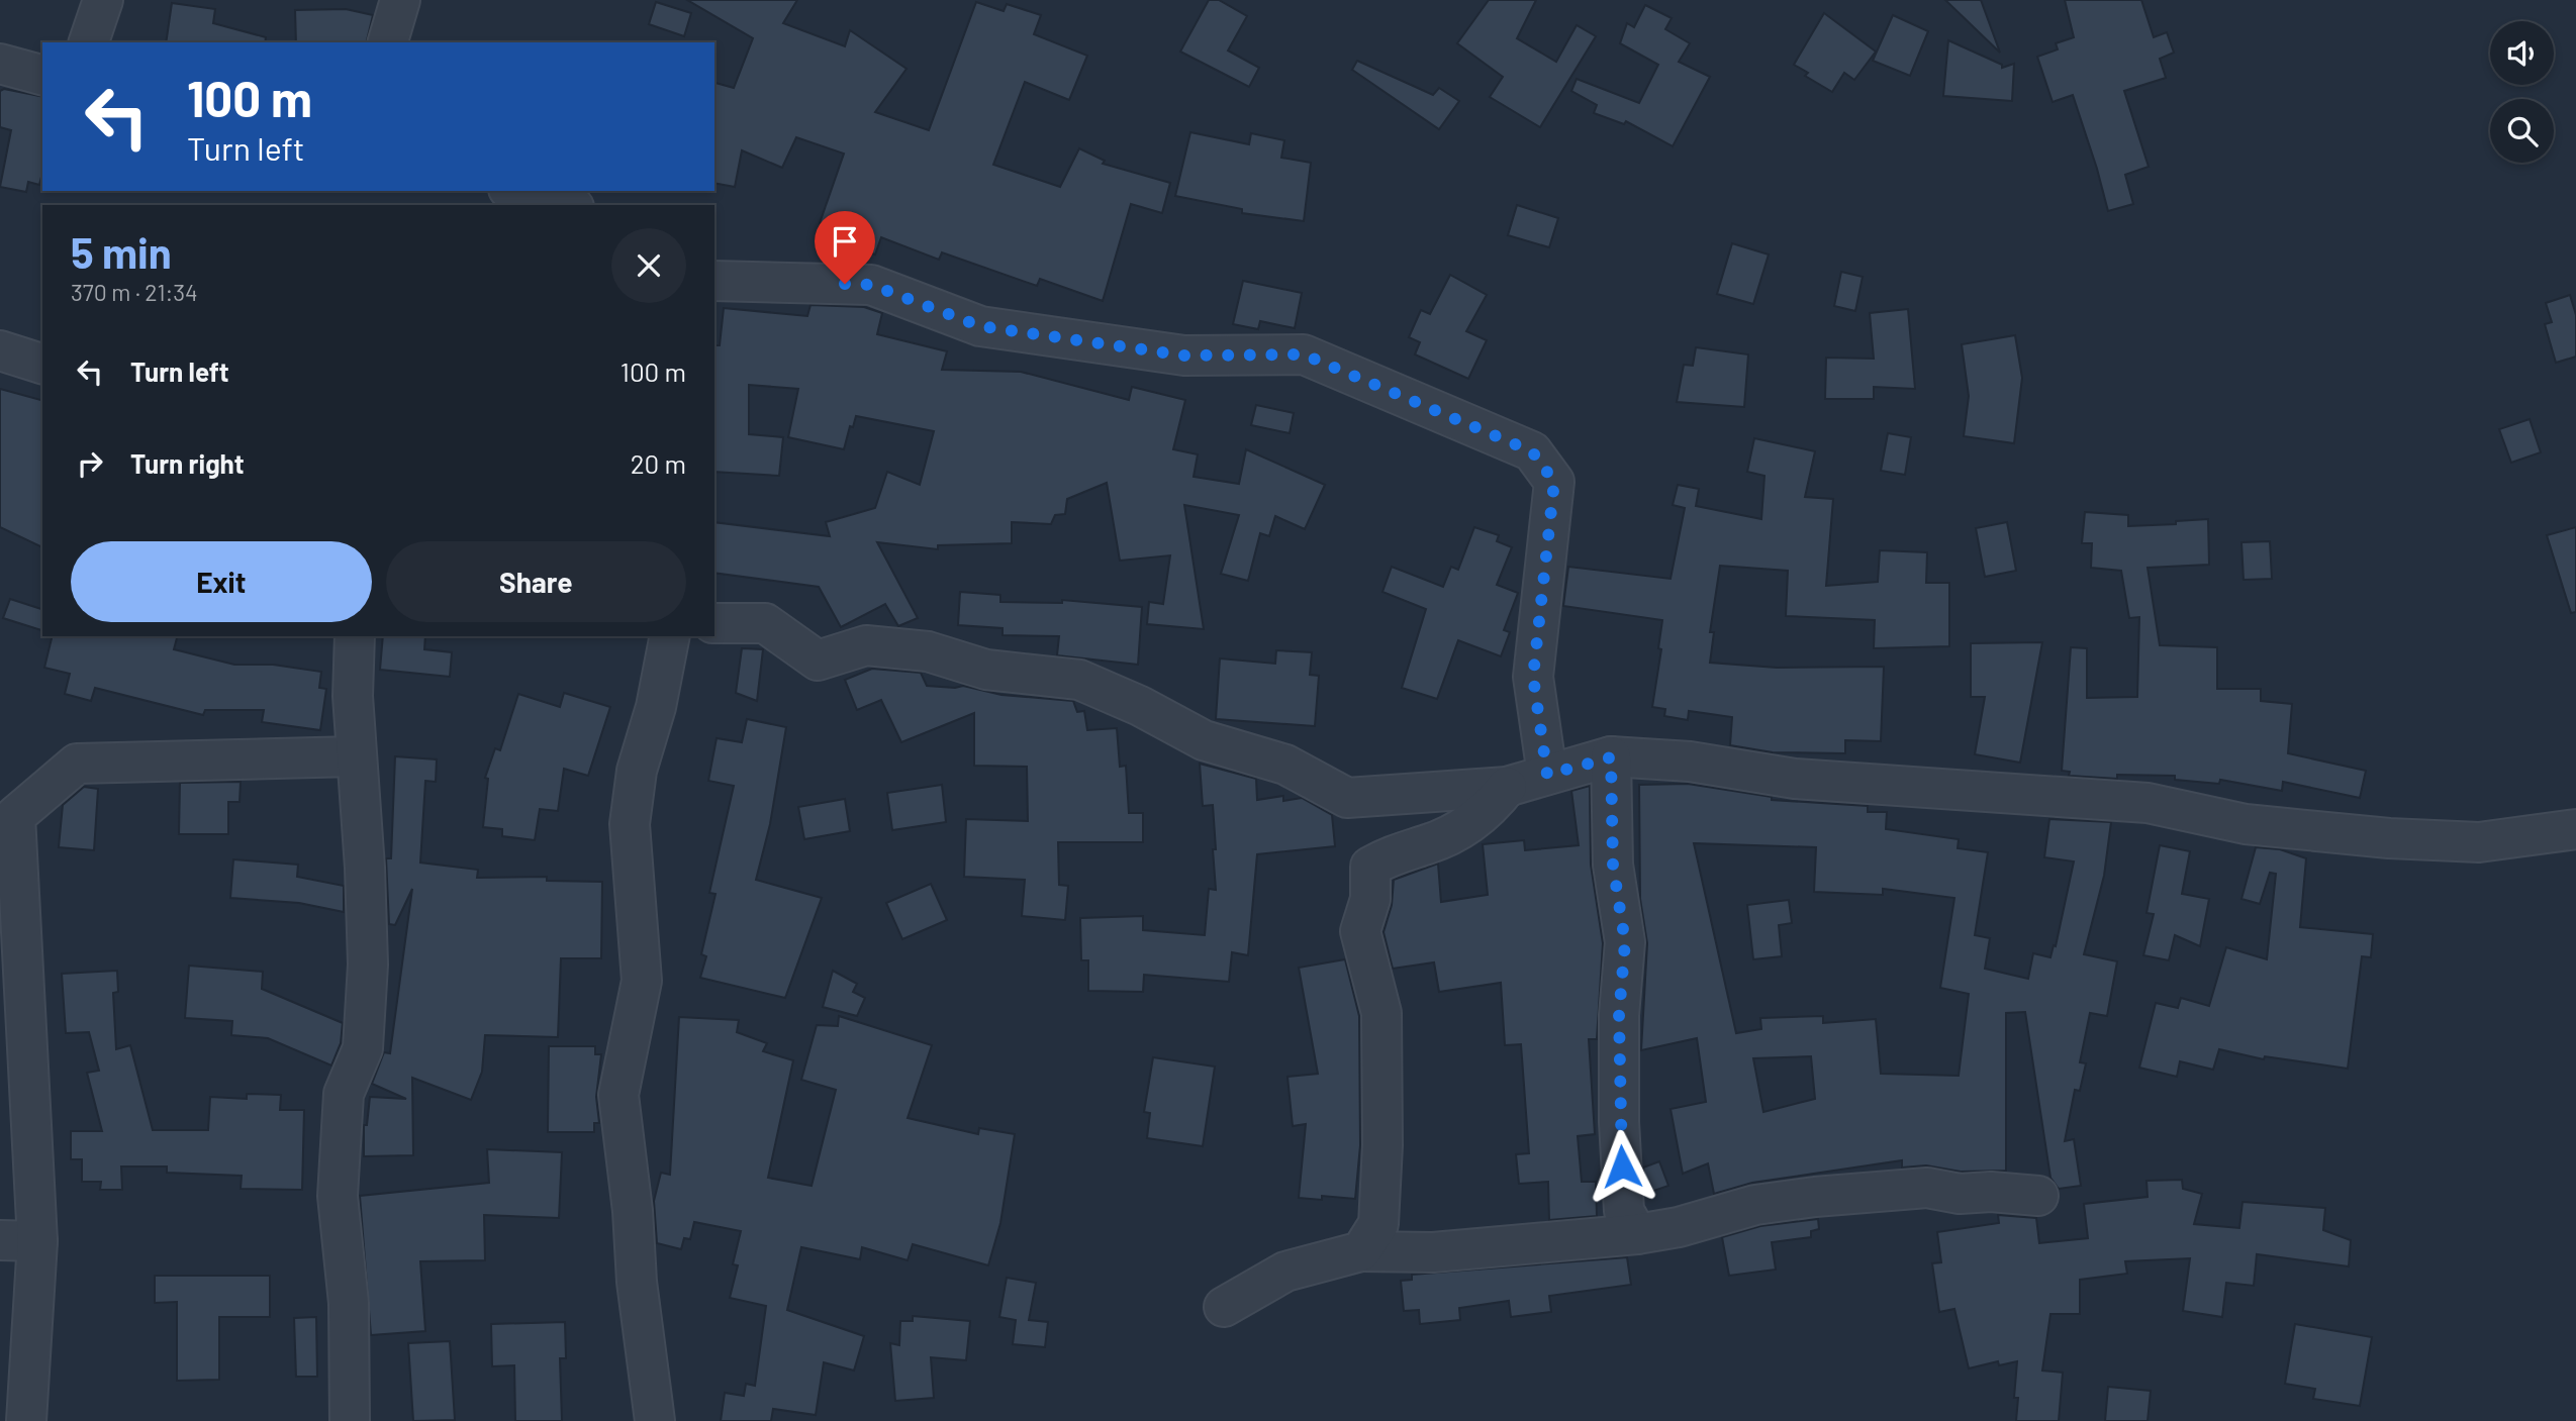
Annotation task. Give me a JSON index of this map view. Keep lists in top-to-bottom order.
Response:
{
  "page": {
    "turn": ["100 m", "Turn left"],
    "heading": ["5 min", "370 m · 21:34"],
    "list": [
      {
        "name": "Turn left",
        "value": "100 m"
      },
      {
        "name": "Turn right",
        "value": "20 m"
      }
    ],
    "buttons": ["Exit", "Share"]
  }
}
